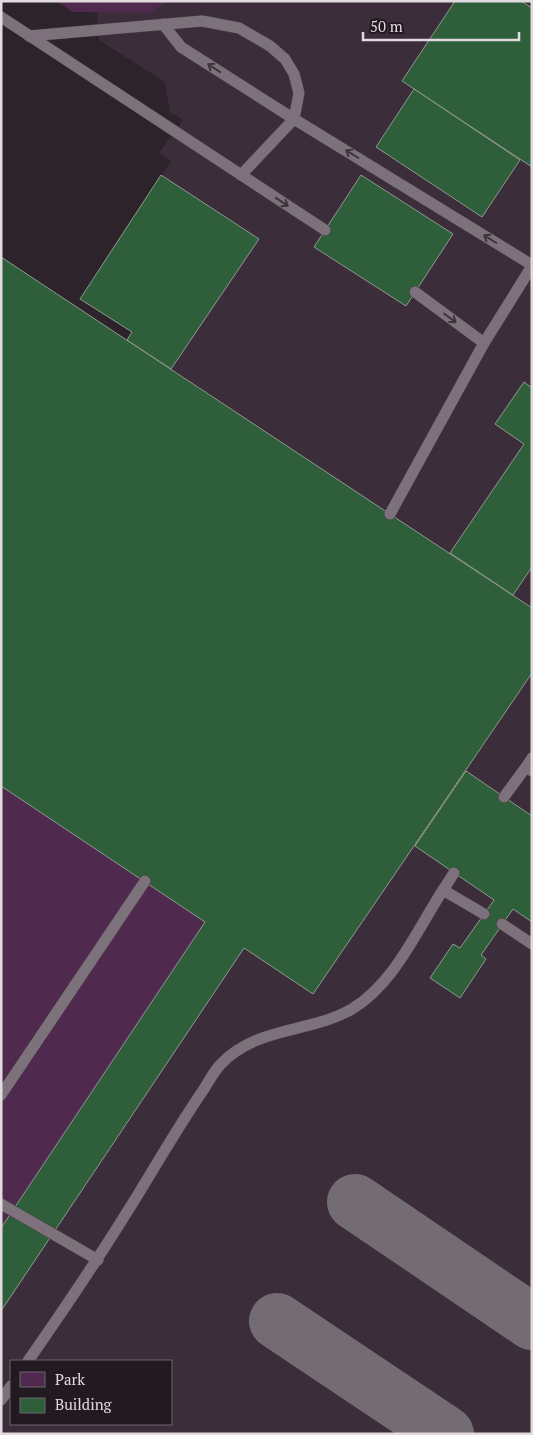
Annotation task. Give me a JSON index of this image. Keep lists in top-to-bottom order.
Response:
{
  "legend": ["Park", "Building"],
  "scale_bar": "50 m"
}
